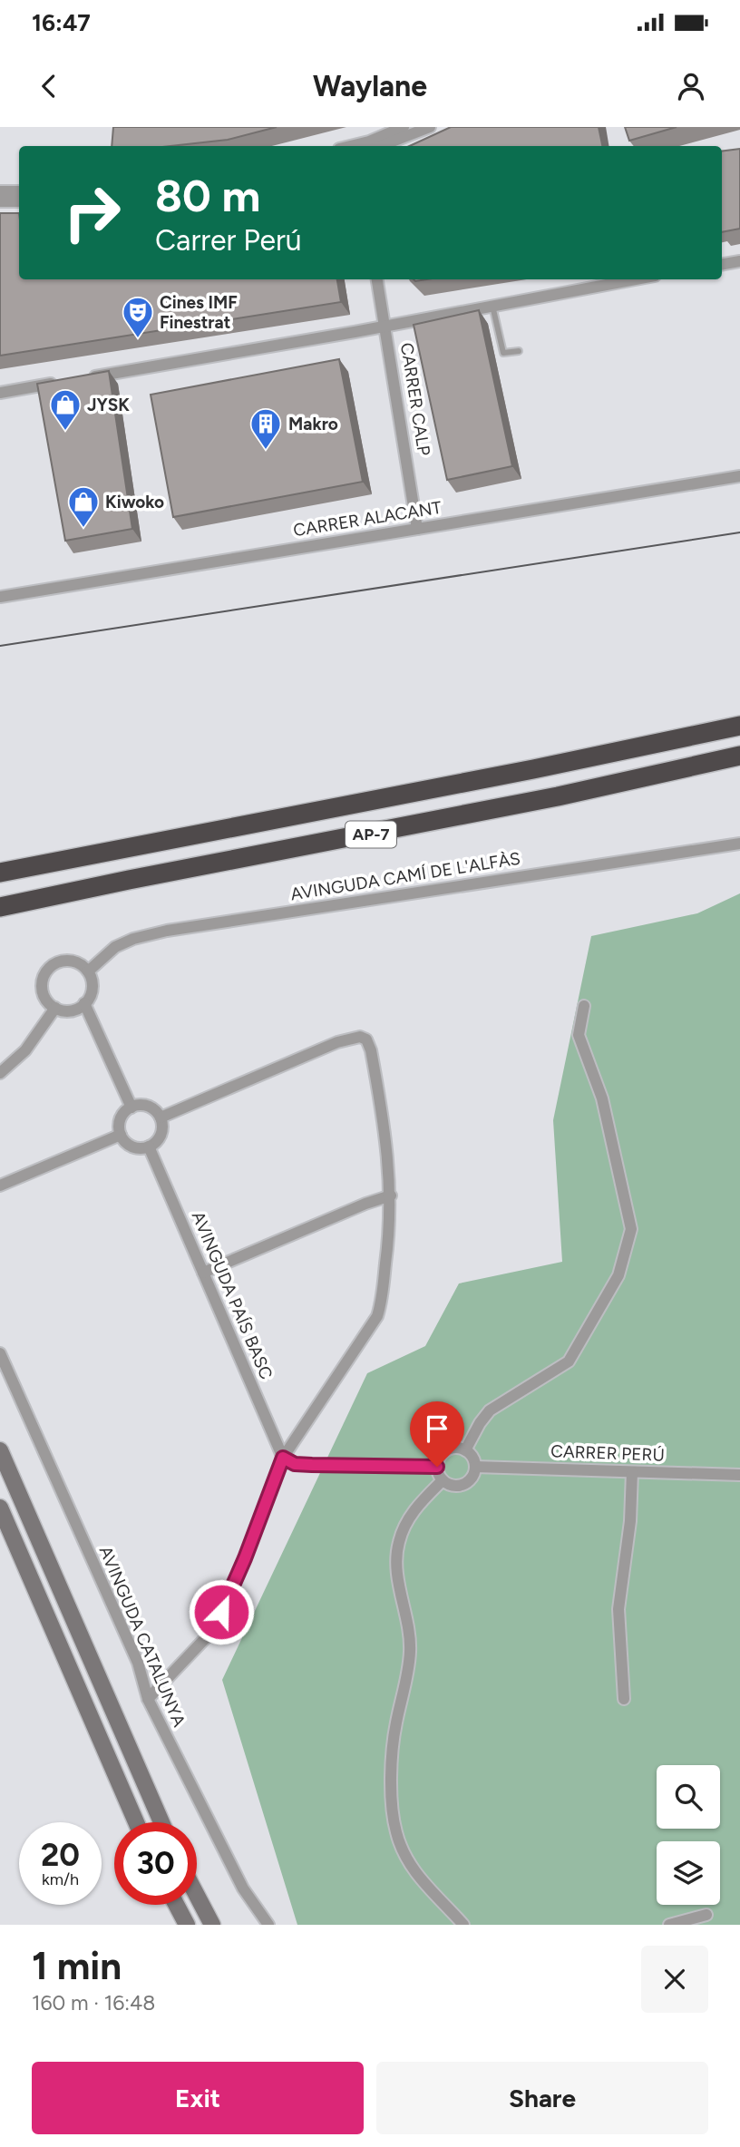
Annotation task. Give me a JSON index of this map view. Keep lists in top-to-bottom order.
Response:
{
  "streets": {
    "highway": ["AP-7"],
    "street": [
      "CARRER CALP",
      "CARRER ALACANT",
      "AVINGUDA CAMÍ DE L'ALFÀS",
      "AVINGUDA PAÍS BASC",
      "CARRER PERÚ",
      "AVINGUDA CATALUNYA"
    ]
  },
  "crossings": [
    ["CARRER CALP", "CARRER ALACANT"]
  ],
  "places": {
    "theatre": ["Cines IMF Finestrat"],
    "shop": ["JYSK", "Kiwoko"],
    "building": ["Makro"]
  },
  "page": {
    "status": "16:47",
    "header": "Waylane",
    "turn": ["80 m", "Carrer Perú"],
    "speed": "20 km/h",
    "limit": "30",
    "heading": ["1 min", "160 m · 16:48"],
    "buttons": ["Exit", "Share"]
  }
}
